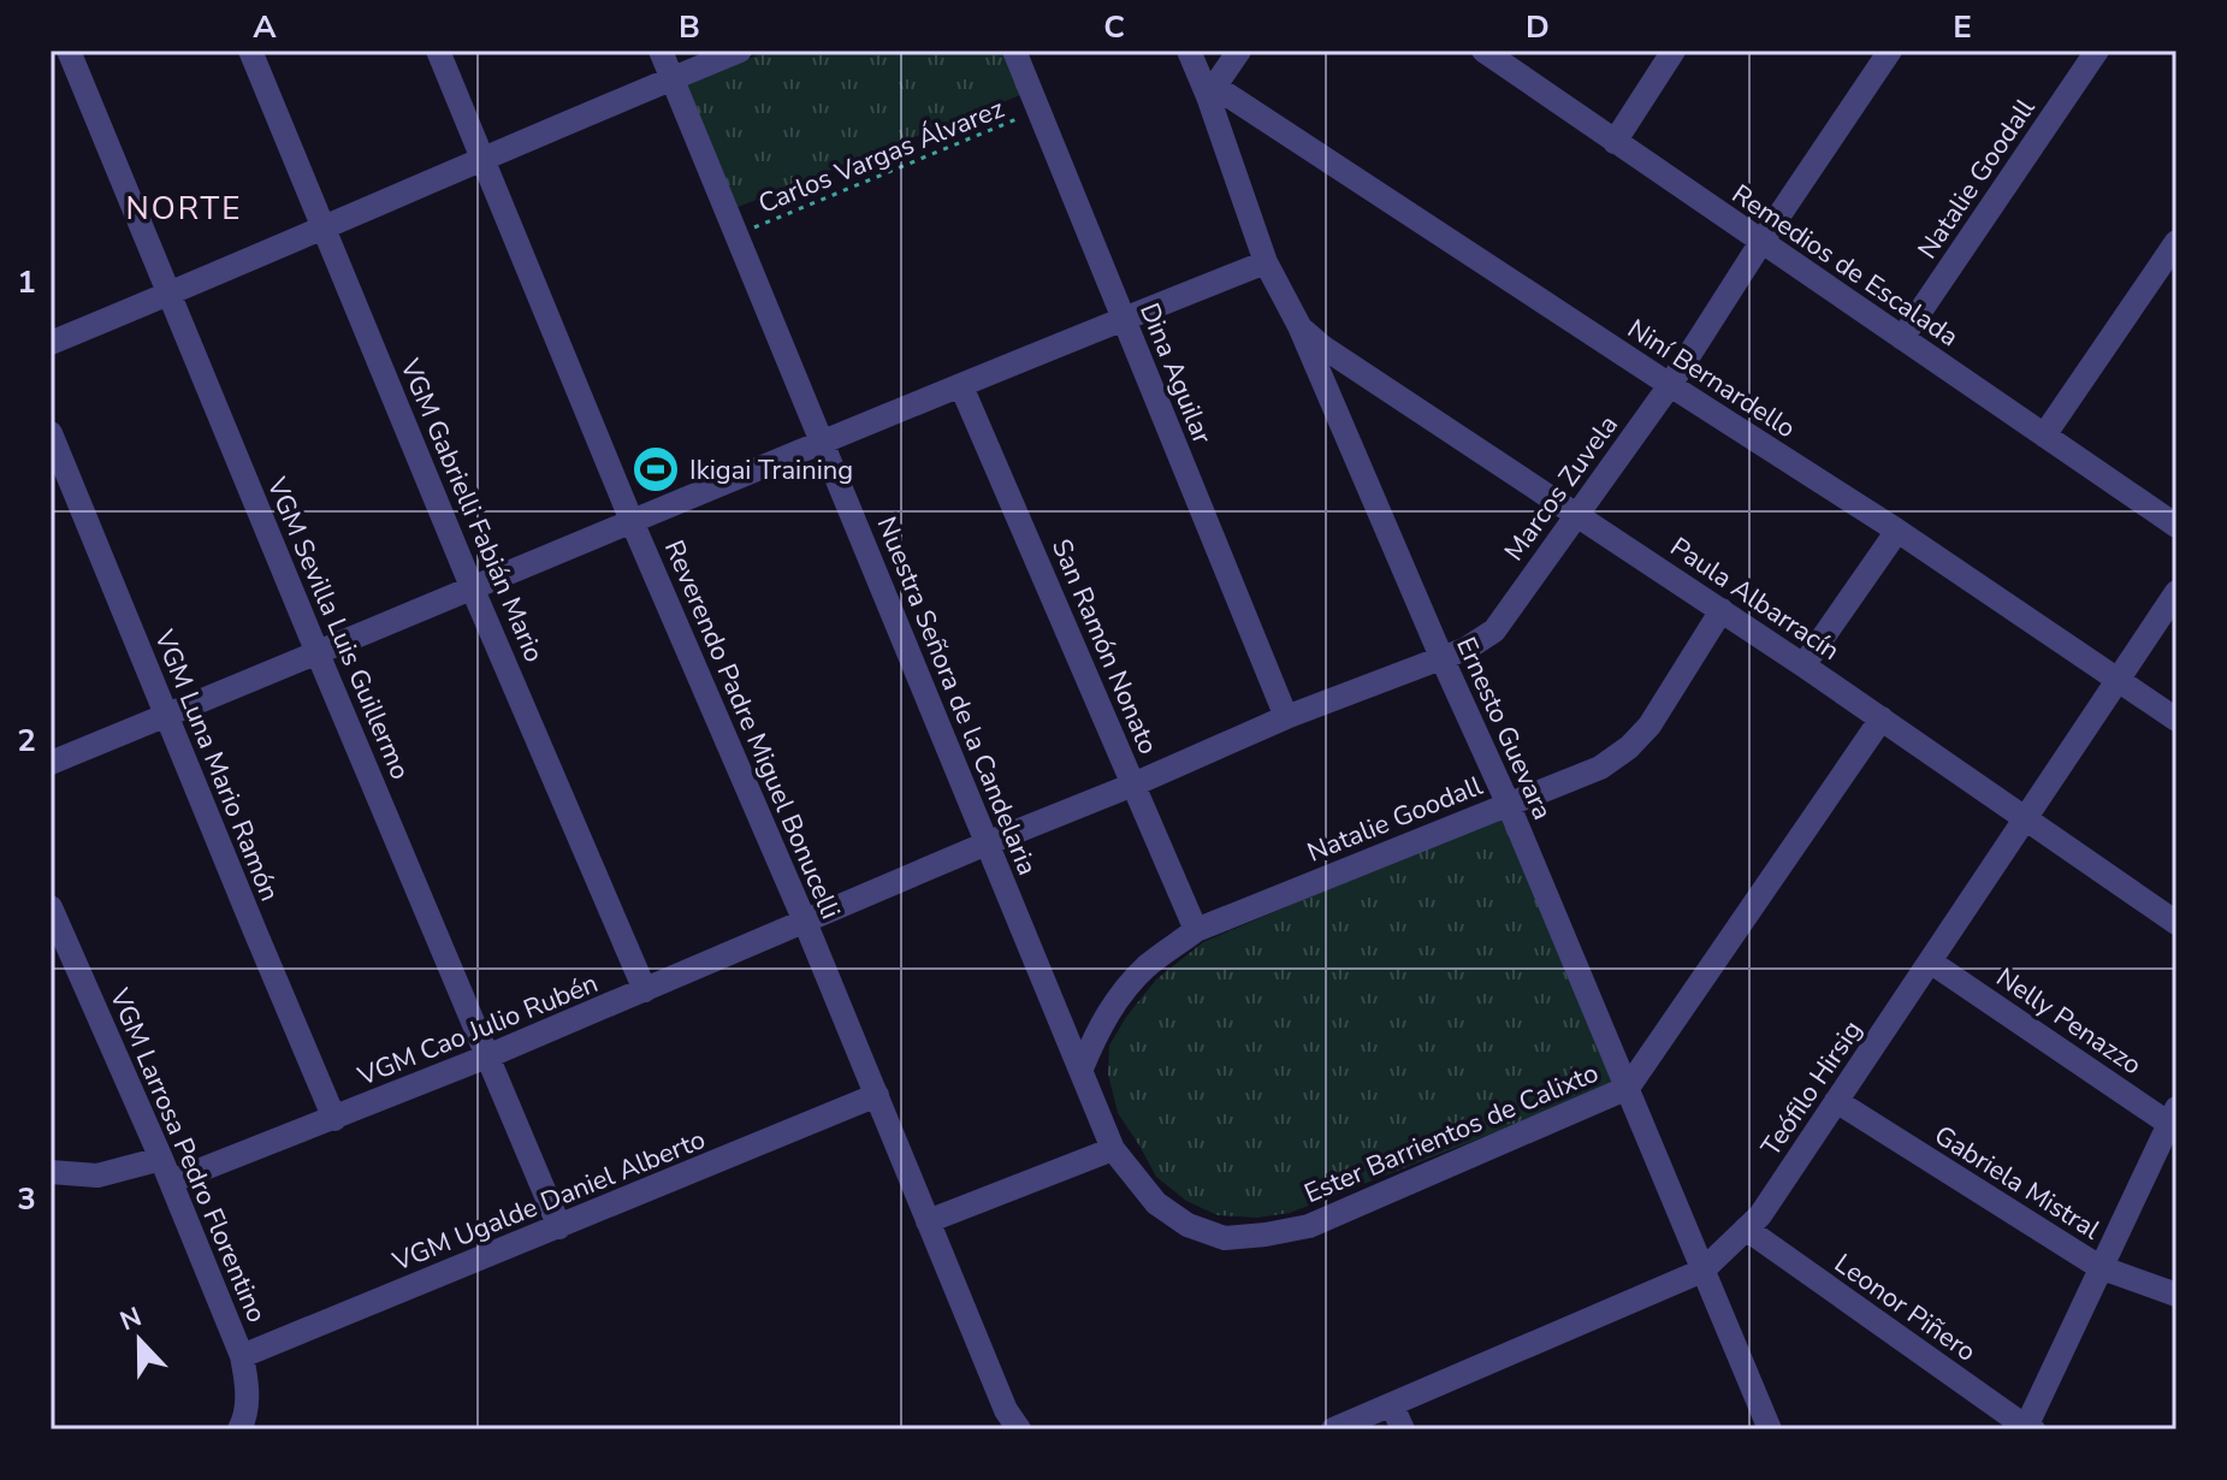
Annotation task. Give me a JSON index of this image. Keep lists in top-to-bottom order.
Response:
{
  "streets": {
    "street": [
      "Natalie Goodall",
      "Remedios de Escalada",
      "Dina Aguilar",
      "Niní Bernardello",
      "Marcos Zuvela",
      "VGM Gabrielli Fabián Mario",
      "Paula Albarracín",
      "VGM Sevilla Luis Guillermo",
      "San Ramón Nonato",
      "Nuestra Señora de la Candelaria",
      "Ernesto Guevara",
      "Reverendo Padre Miguel Bonucelli",
      "VGM Luna Mario Ramón",
      "Nelly Penazzo",
      "VGM Cao Julio Rubén",
      "Teófilo Hirsig",
      "Ester Barrientos de Calixto",
      "VGM Larrosa Pedro Florentino",
      "Gabriela Mistral",
      "VGM Ugalde Daniel Alberto",
      "Leonor Piñero"
    ],
    "path": ["Carlos Vargas Álvarez"]
  },
  "crossings": [
    ["Carlos Vargas Álvarez", "Dina Aguilar"],
    ["Carlos Vargas Álvarez", "Nuestra Señora de la Candelaria"],
    ["Natalie Goodall", "Remedios de Escalada"],
    ["Natalie Goodall", "Paula Albarracín"],
    ["Natalie Goodall", "San Ramón Nonato"],
    ["Natalie Goodall", "Nuestra Señora de la Candelaria"],
    ["Natalie Goodall", "Ernesto Guevara"],
    ["Remedios de Escalada", "Marcos Zuvela"],
    ["Dina Aguilar", "Marcos Zuvela"],
    ["Niní Bernardello", "Marcos Zuvela"],
    ["Niní Bernardello", "Ernesto Guevara"],
    ["Niní Bernardello", "Teófilo Hirsig"],
    ["Marcos Zuvela", "Paula Albarracín"],
    ["Marcos Zuvela", "San Ramón Nonato"],
    ["Marcos Zuvela", "Nuestra Señora de la Candelaria"],
    ["Marcos Zuvela", "Ernesto Guevara"],
    ["Marcos Zuvela", "VGM Cao Julio Rubén"],
    ["VGM Gabrielli Fabián Mario", "VGM Cao Julio Rubén"],
    ["Paula Albarracín", "Ernesto Guevara"],
    ["Paula Albarracín", "Teófilo Hirsig"],
    ["Paula Albarracín", "Ester Barrientos de Calixto"],
    ["VGM Sevilla Luis Guillermo", "VGM Cao Julio Rubén"],
    ["VGM Sevilla Luis Guillermo", "VGM Ugalde Daniel Alberto"],
    ["Nuestra Señora de la Candelaria", "VGM Cao Julio Rubén"],
    ["Nuestra Señora de la Candelaria", "Ester Barrientos de Calixto"],
    ["Ernesto Guevara", "Teófilo Hirsig"],
    ["Ernesto Guevara", "Ester Barrientos de Calixto"],
    ["Reverendo Padre Miguel Bonucelli", "VGM Cao Julio Rubén"],
    ["Reverendo Padre Miguel Bonucelli", "VGM Ugalde Daniel Alberto"],
    ["VGM Luna Mario Ramón", "VGM Cao Julio Rubén"],
    ["Nelly Penazzo", "Teófilo Hirsig"],
    ["VGM Cao Julio Rubén", "VGM Larrosa Pedro Florentino"],
    ["Teófilo Hirsig", "Gabriela Mistral"],
    ["Teófilo Hirsig", "Leonor Piñero"],
    ["VGM Larrosa Pedro Florentino", "VGM Ugalde Daniel Alberto"]
  ],
  "districts": ["NORTE"],
  "places": {
    "sports": ["Ikigai Training"]
  },
  "north": "top",
  "grid": {
    "columns": [
      "A",
      "B",
      "C",
      "D",
      "E"
    ],
    "rows": ["1", "2", "3"]
  }
}
